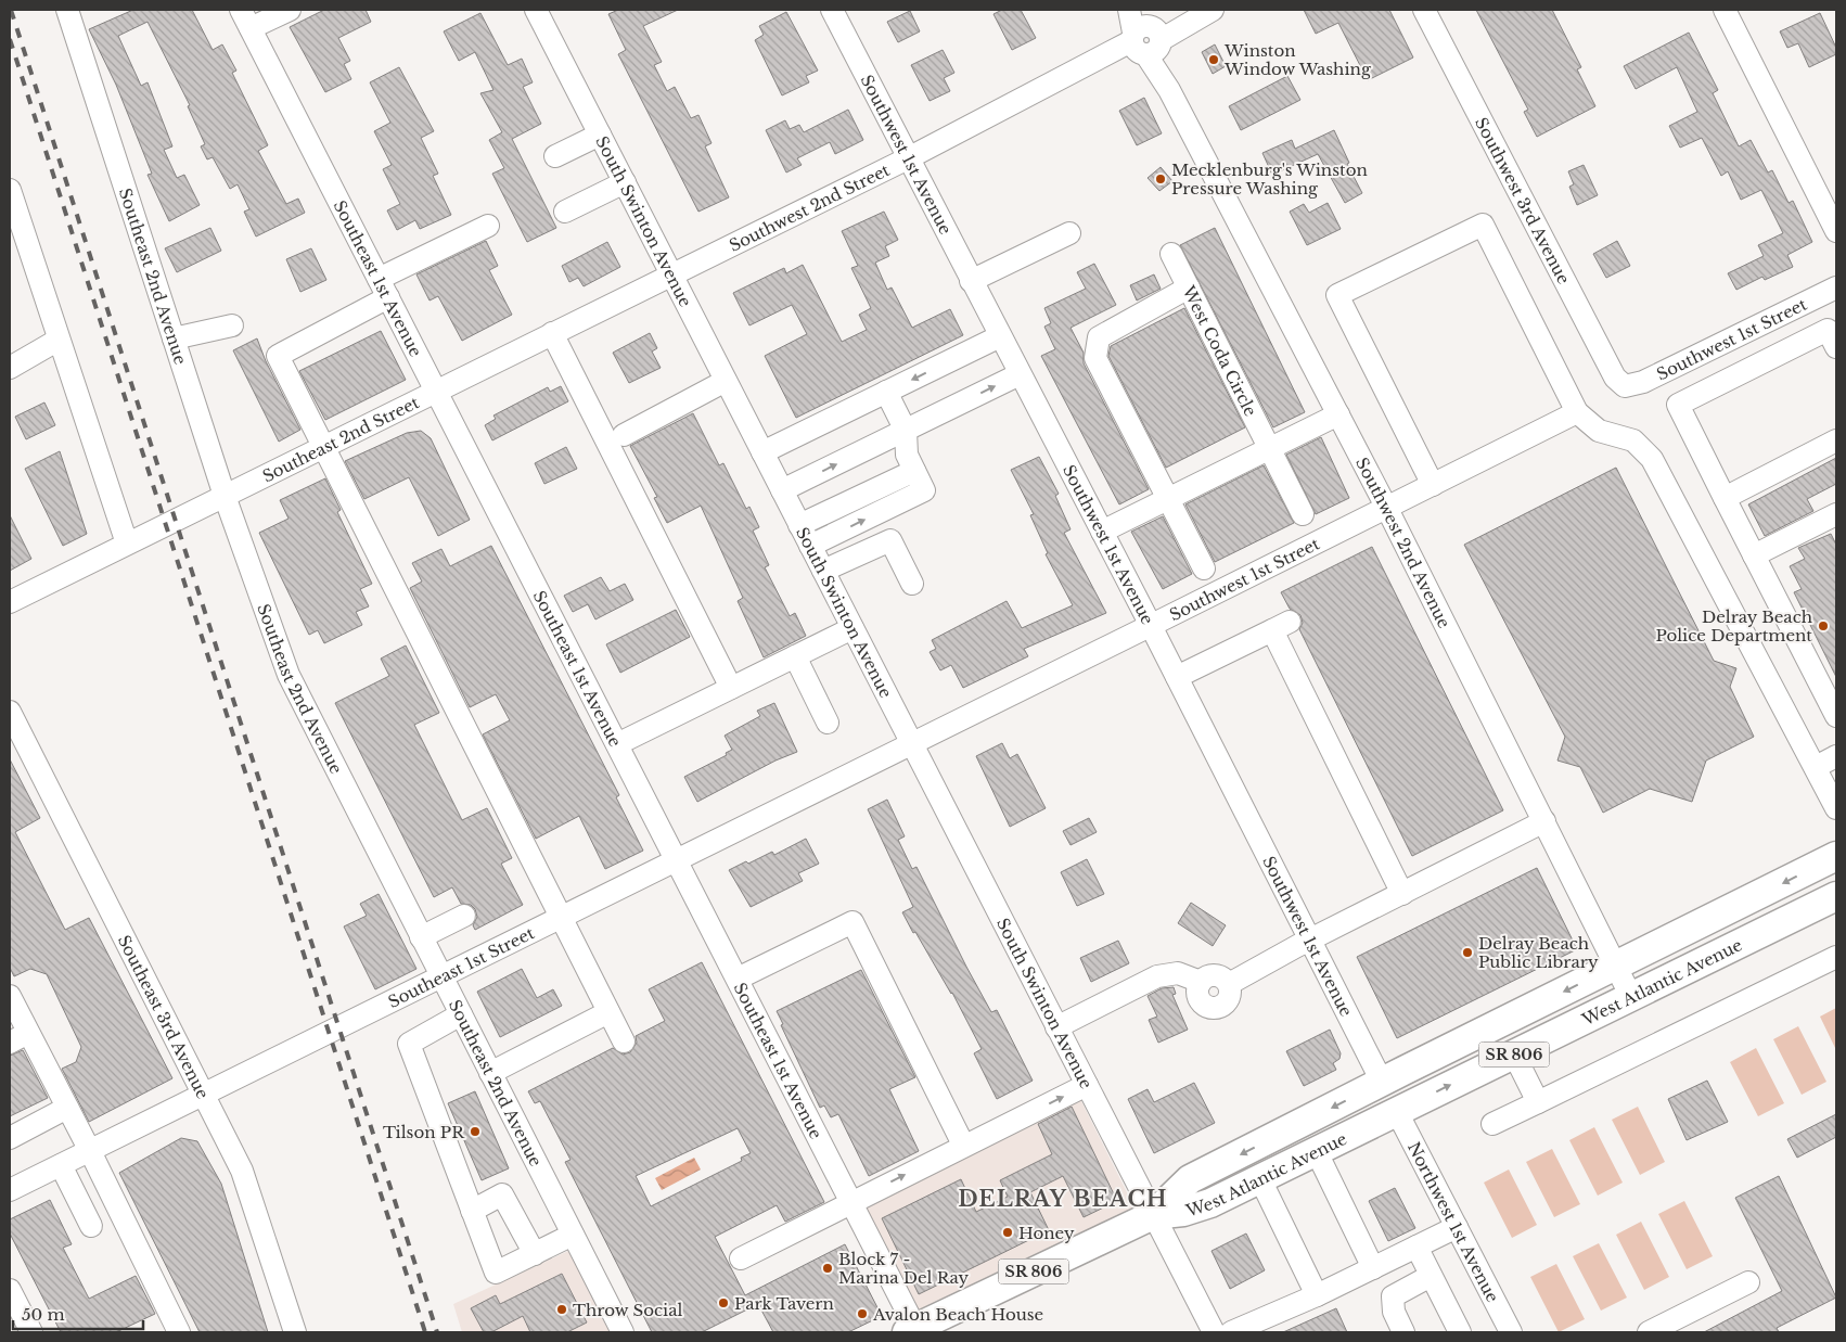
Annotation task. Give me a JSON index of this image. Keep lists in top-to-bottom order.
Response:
{
  "streets": {
    "main road": ["West Atlantic Avenue", "SR 806"],
    "street": [
      "Southwest 1st Avenue",
      "Southwest 3rd Avenue",
      "Southwest 2nd Street",
      "South Swinton Avenue",
      "Southeast 2nd Avenue",
      "Southeast 1st Avenue",
      "Southwest 1st Street",
      "West Coda Circle",
      "Southeast 2nd Street",
      "Southwest 2nd Avenue",
      "Southeast 1st Street",
      "Southeast 3rd Avenue",
      "Northwest 1st Avenue"
    ]
  },
  "crossings": [
    ["Southwest 1st Avenue", "Southwest 2nd Street"],
    ["Southwest 1st Avenue", "Southwest 1st Street"],
    ["Southwest 1st Avenue", "West Atlantic Avenue"],
    ["Southwest 3rd Avenue", "Southwest 1st Street"],
    ["Southwest 2nd Street", "South Swinton Avenue"],
    ["Southwest 2nd Street", "Southeast 2nd Street"],
    ["Southwest 2nd Street", "Southwest 2nd Avenue"],
    ["South Swinton Avenue", "Southwest 1st Street"],
    ["South Swinton Avenue", "Southeast 2nd Street"],
    ["South Swinton Avenue", "Southeast 1st Street"],
    ["South Swinton Avenue", "West Atlantic Avenue"],
    ["South Swinton Avenue", "SR 806"],
    ["Southeast 2nd Avenue", "Southeast 2nd Street"],
    ["Southeast 2nd Avenue", "Southeast 1st Street"],
    ["Southeast 1st Avenue", "Southeast 2nd Street"],
    ["Southeast 1st Avenue", "Southeast 1st Street"],
    ["Southeast 1st Avenue", "SR 806"],
    ["Southwest 1st Street", "Southwest 2nd Avenue"],
    ["Southwest 1st Street", "Southeast 1st Street"],
    ["Southwest 2nd Avenue", "West Atlantic Avenue"],
    ["Southeast 1st Street", "Southeast 3rd Avenue"],
    ["West Atlantic Avenue", "SR 806"],
    ["West Atlantic Avenue", "Northwest 1st Avenue"]
  ],
  "districts": ["DELRAY BEACH"],
  "places": [
    "Winston Window Washing",
    "Mecklenburg's Winston Pressure Washing",
    "Delray Beach Police Department",
    "Delray Beach Public Library",
    "Tilson PR",
    "Honey",
    "Block 7 - Marina Del Ray",
    "Park Tavern",
    "Throw Social",
    "Avalon Beach House"
  ],
  "scale_bar": "50 m"
}
